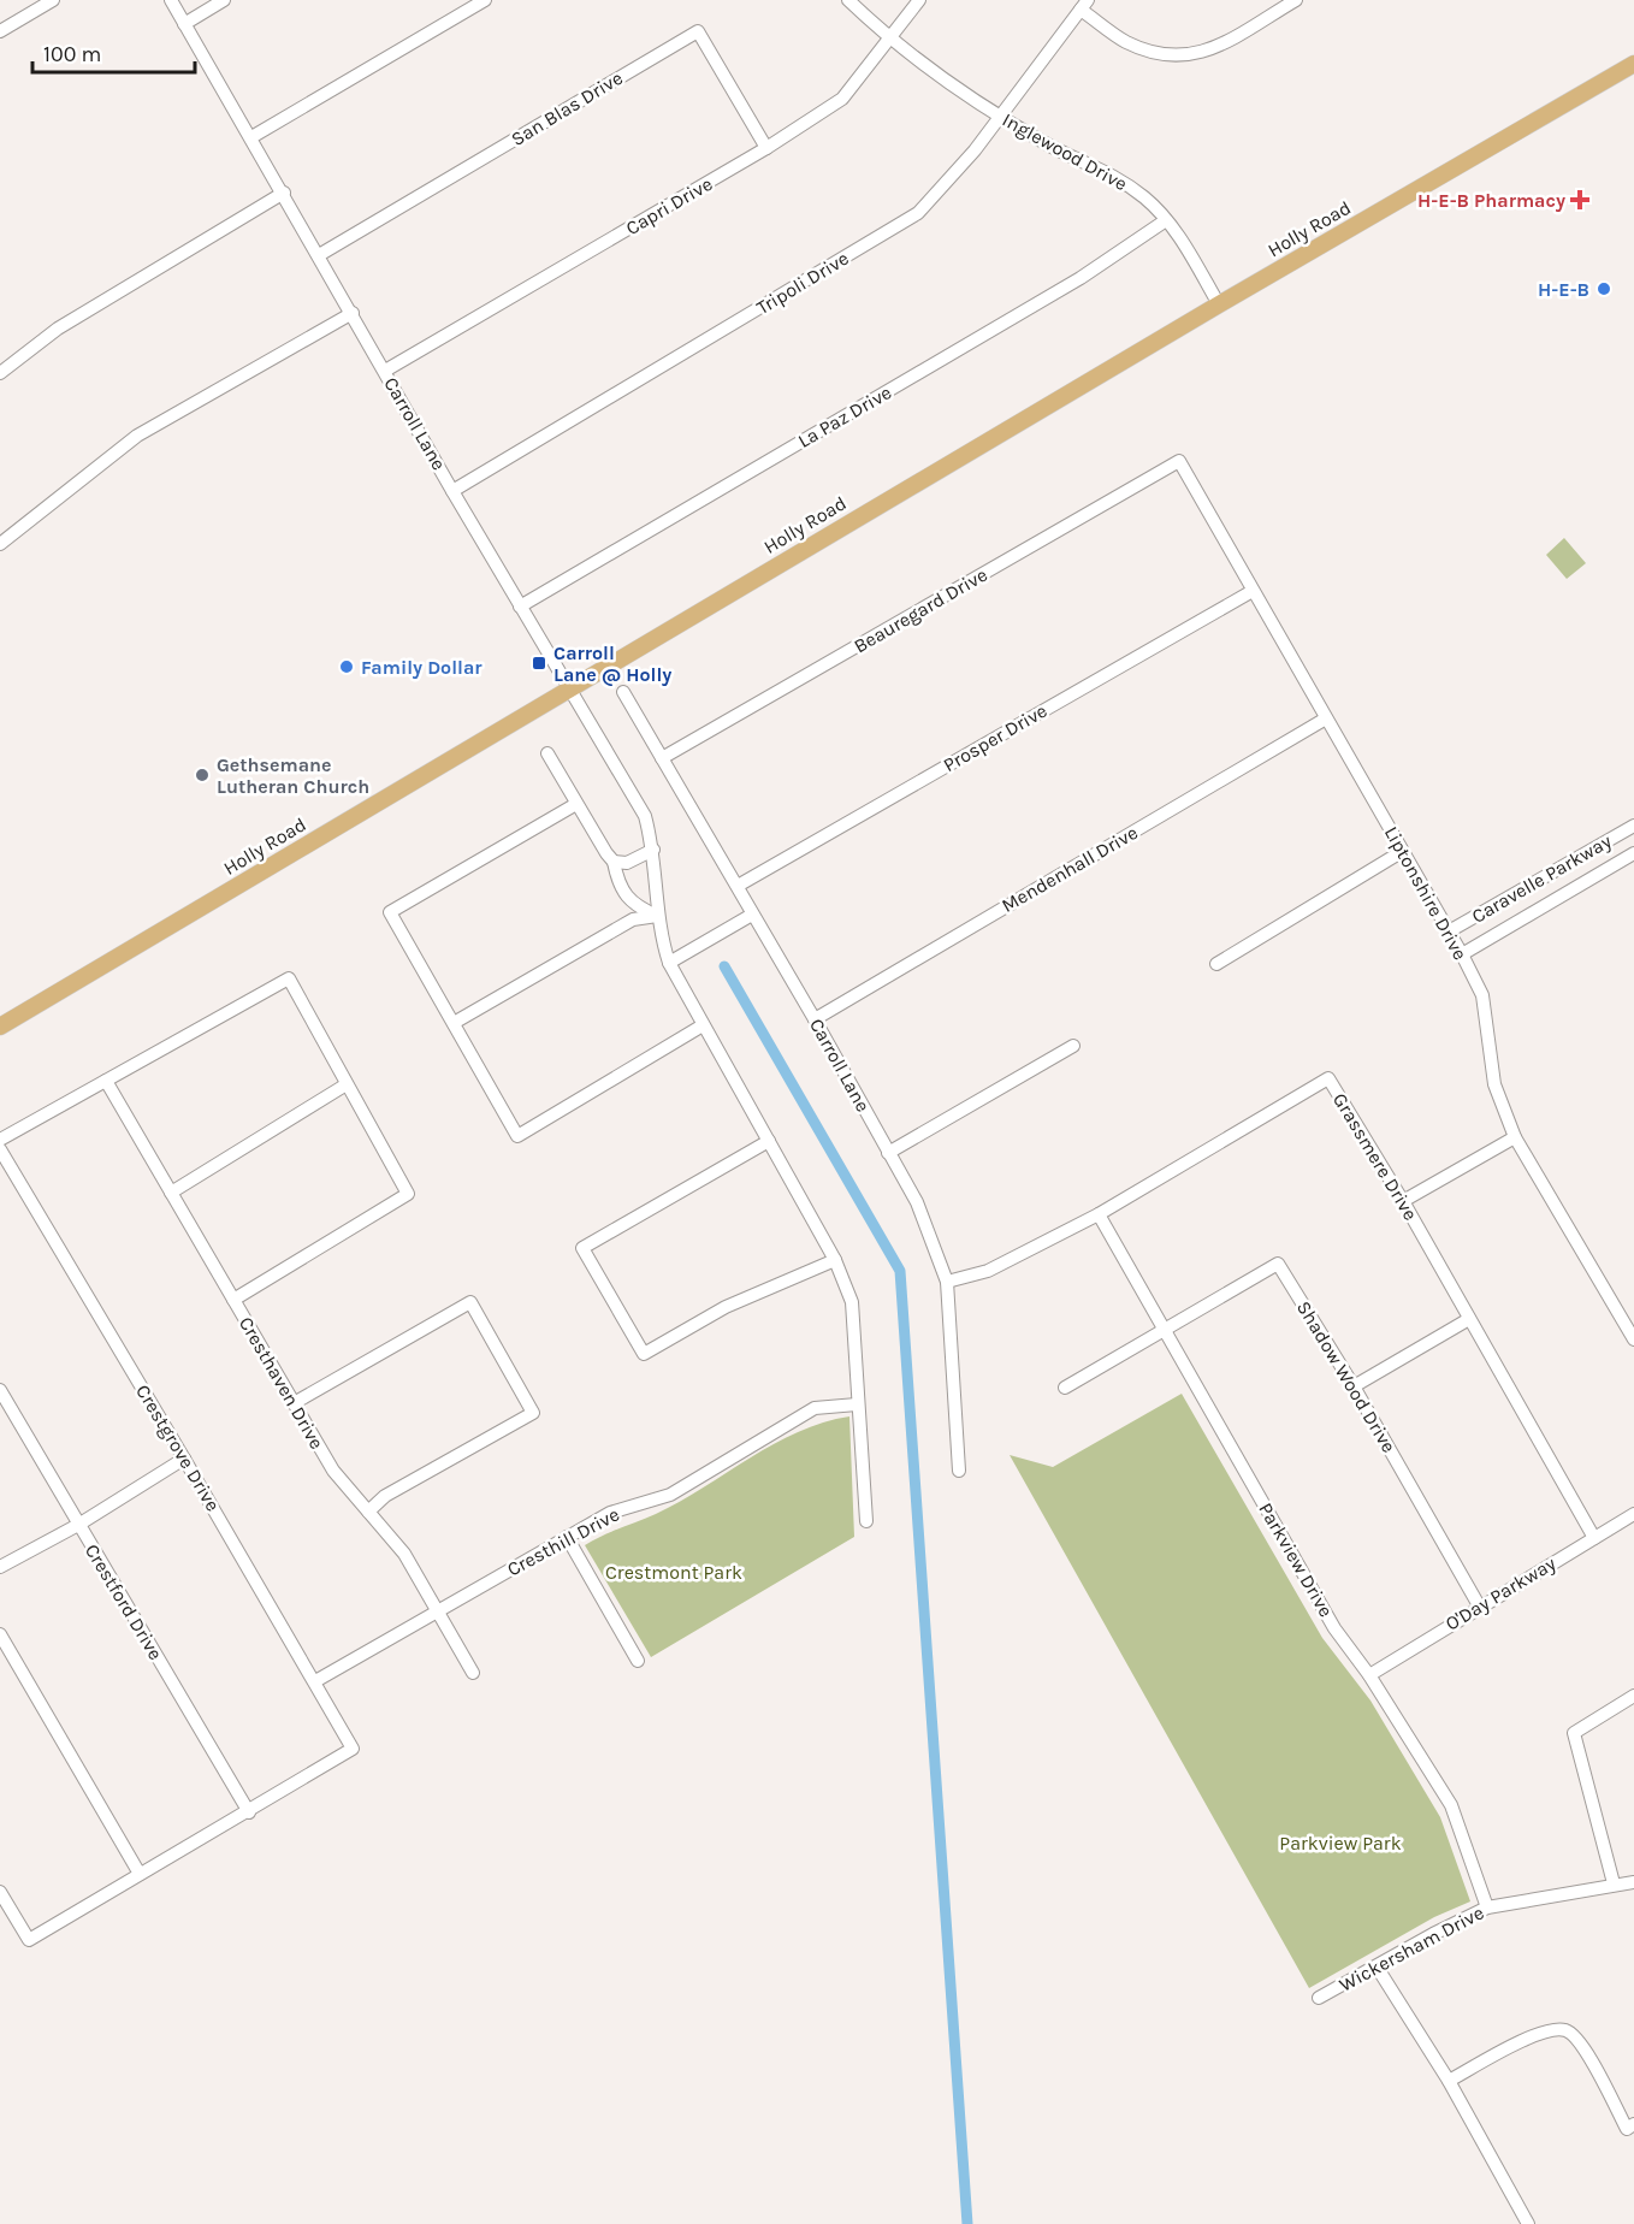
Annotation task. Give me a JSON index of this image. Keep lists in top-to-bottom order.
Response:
{
  "streets": {
    "main road": ["Holly Road"],
    "street": [
      "San Blas Drive",
      "Inglewood Drive",
      "Capri Drive",
      "Tripoli Drive",
      "La Paz Drive",
      "Carroll Lane",
      "Beauregard Drive",
      "Prosper Drive",
      "Mendenhall Drive",
      "Caravelle Parkway",
      "Liptonshire Drive",
      "Grassmere Drive",
      "Shadow Wood Drive",
      "Cresthaven Drive",
      "Crestgrove Drive",
      "Cresthill Drive",
      "Parkview Drive",
      "O'Day Parkway",
      "Crestford Drive",
      "Wickersham Drive"
    ]
  },
  "crossings": [
    ["San Blas Drive", "Capri Drive"],
    ["San Blas Drive", "Carroll Lane"],
    ["Inglewood Drive", "Capri Drive"],
    ["Inglewood Drive", "Holly Road"],
    ["Inglewood Drive", "Tripoli Drive"],
    ["Inglewood Drive", "La Paz Drive"],
    ["Capri Drive", "Carroll Lane"],
    ["Holly Road", "Carroll Lane"],
    ["Tripoli Drive", "Carroll Lane"],
    ["La Paz Drive", "Carroll Lane"],
    ["Carroll Lane", "Beauregard Drive"],
    ["Carroll Lane", "Prosper Drive"],
    ["Carroll Lane", "Mendenhall Drive"],
    ["Carroll Lane", "Grassmere Drive"],
    ["Carroll Lane", "Cresthill Drive"],
    ["Beauregard Drive", "Liptonshire Drive"],
    ["Prosper Drive", "Liptonshire Drive"],
    ["Mendenhall Drive", "Liptonshire Drive"],
    ["Caravelle Parkway", "Liptonshire Drive"],
    ["Grassmere Drive", "Parkview Drive"],
    ["Grassmere Drive", "O'Day Parkway"],
    ["Shadow Wood Drive", "Parkview Drive"],
    ["Shadow Wood Drive", "O'Day Parkway"],
    ["Cresthaven Drive", "Cresthill Drive"],
    ["Crestgrove Drive", "Cresthill Drive"],
    ["Crestgrove Drive", "Crestford Drive"],
    ["Parkview Drive", "O'Day Parkway"],
    ["Parkview Drive", "Wickersham Drive"]
  ],
  "parks": ["Crestmont Park", "Parkview Park"],
  "places": {
    "health": ["H-E-B Pharmacy"],
    "other": ["H-E-B", "Family Dollar", "Gethsemane Lutheran Church"],
    "transit": ["Carroll Lane @ Holly"]
  },
  "scale_bar": "100 m"
}
